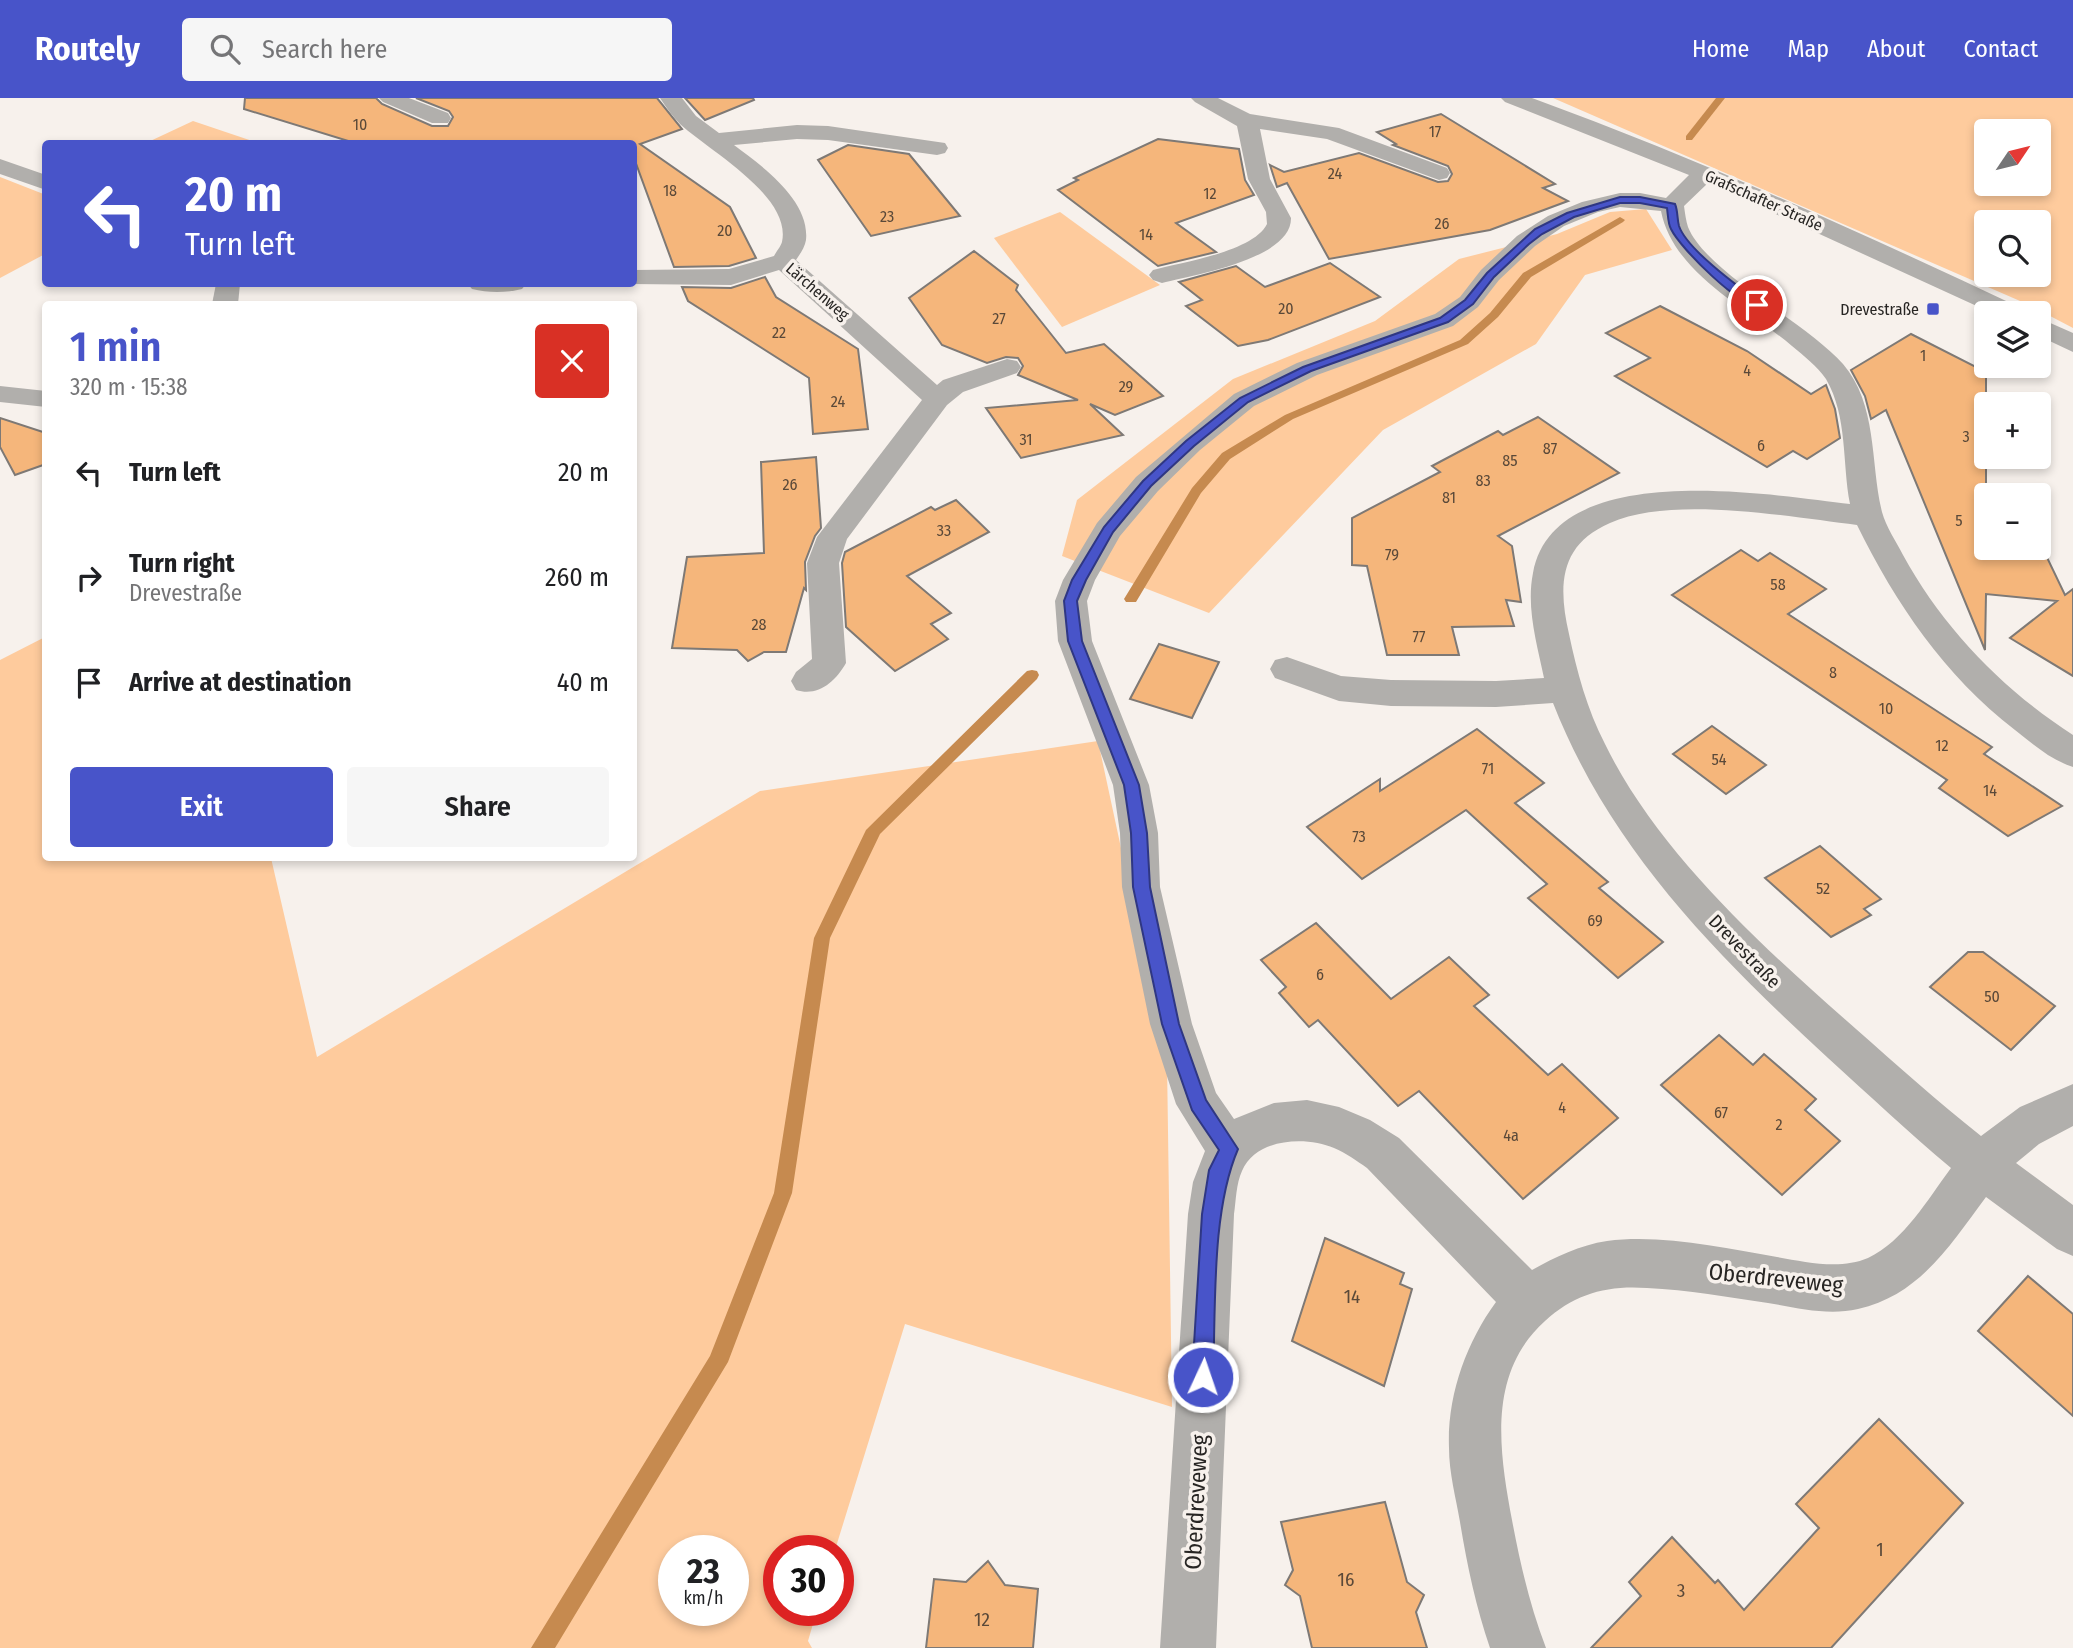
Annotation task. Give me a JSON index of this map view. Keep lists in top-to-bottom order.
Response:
{
  "streets": {
    "street": [
      "Grafschafter Straße",
      "Lärchenweg",
      "Drevestraße",
      "Oberdreveweg"
    ]
  },
  "crossings": [
    ["Drevestraße", "Oberdreveweg"]
  ],
  "places": {
    "transit": ["Drevestraße"]
  },
  "house_numbers": [
    "10",
    "17",
    "24",
    "18",
    "12",
    "23",
    "26",
    "20",
    "14",
    "20",
    "27",
    "22",
    "1",
    "4",
    "29",
    "24",
    "3",
    "31",
    "6",
    "87",
    "85",
    "83",
    "26",
    "81",
    "5",
    "33",
    "79",
    "58",
    "28",
    "77",
    "8",
    "10",
    "12",
    "54",
    "71",
    "14",
    "73",
    "52",
    "69",
    "6",
    "50",
    "4",
    "67",
    "2",
    "4a",
    "14",
    "1",
    "16",
    "3",
    "12"
  ],
  "north": "top right",
  "page": {
    "header": "Routely",
    "search": "Search here",
    "nav": [
      "Home",
      "Map",
      "About",
      "Contact"
    ],
    "map_buttons": ["+", "−"],
    "turn": ["20 m", "Turn left"],
    "heading": ["1 min", "320 m · 15:38"],
    "list": [
      {
        "name": "Turn left",
        "value": "20 m"
      },
      {
        "name": "Turn right",
        "note": "Drevestraße",
        "value": "260 m"
      },
      {
        "name": "Arrive at destination",
        "value": "40 m"
      }
    ],
    "buttons": ["Exit", "Share"],
    "speed": "23 km/h",
    "limit": "30"
  }
}
